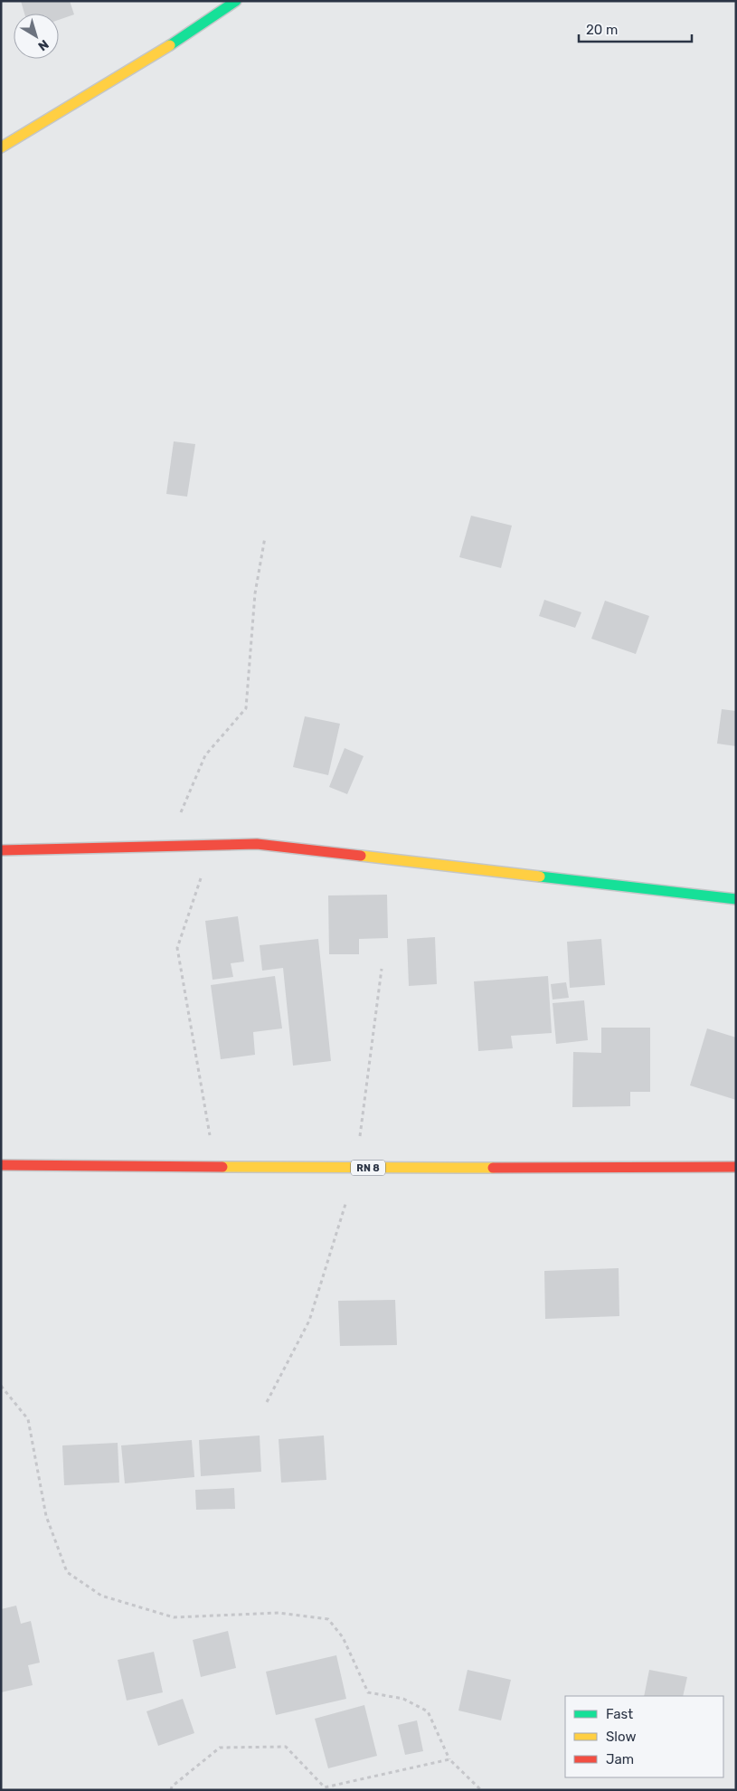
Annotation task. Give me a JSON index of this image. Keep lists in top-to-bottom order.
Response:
{
  "streets": {
    "street": ["RN 8"]
  },
  "legend": ["Fast", "Slow", "Jam"],
  "scale_bar": "20 m",
  "north": "bottom right"
}
